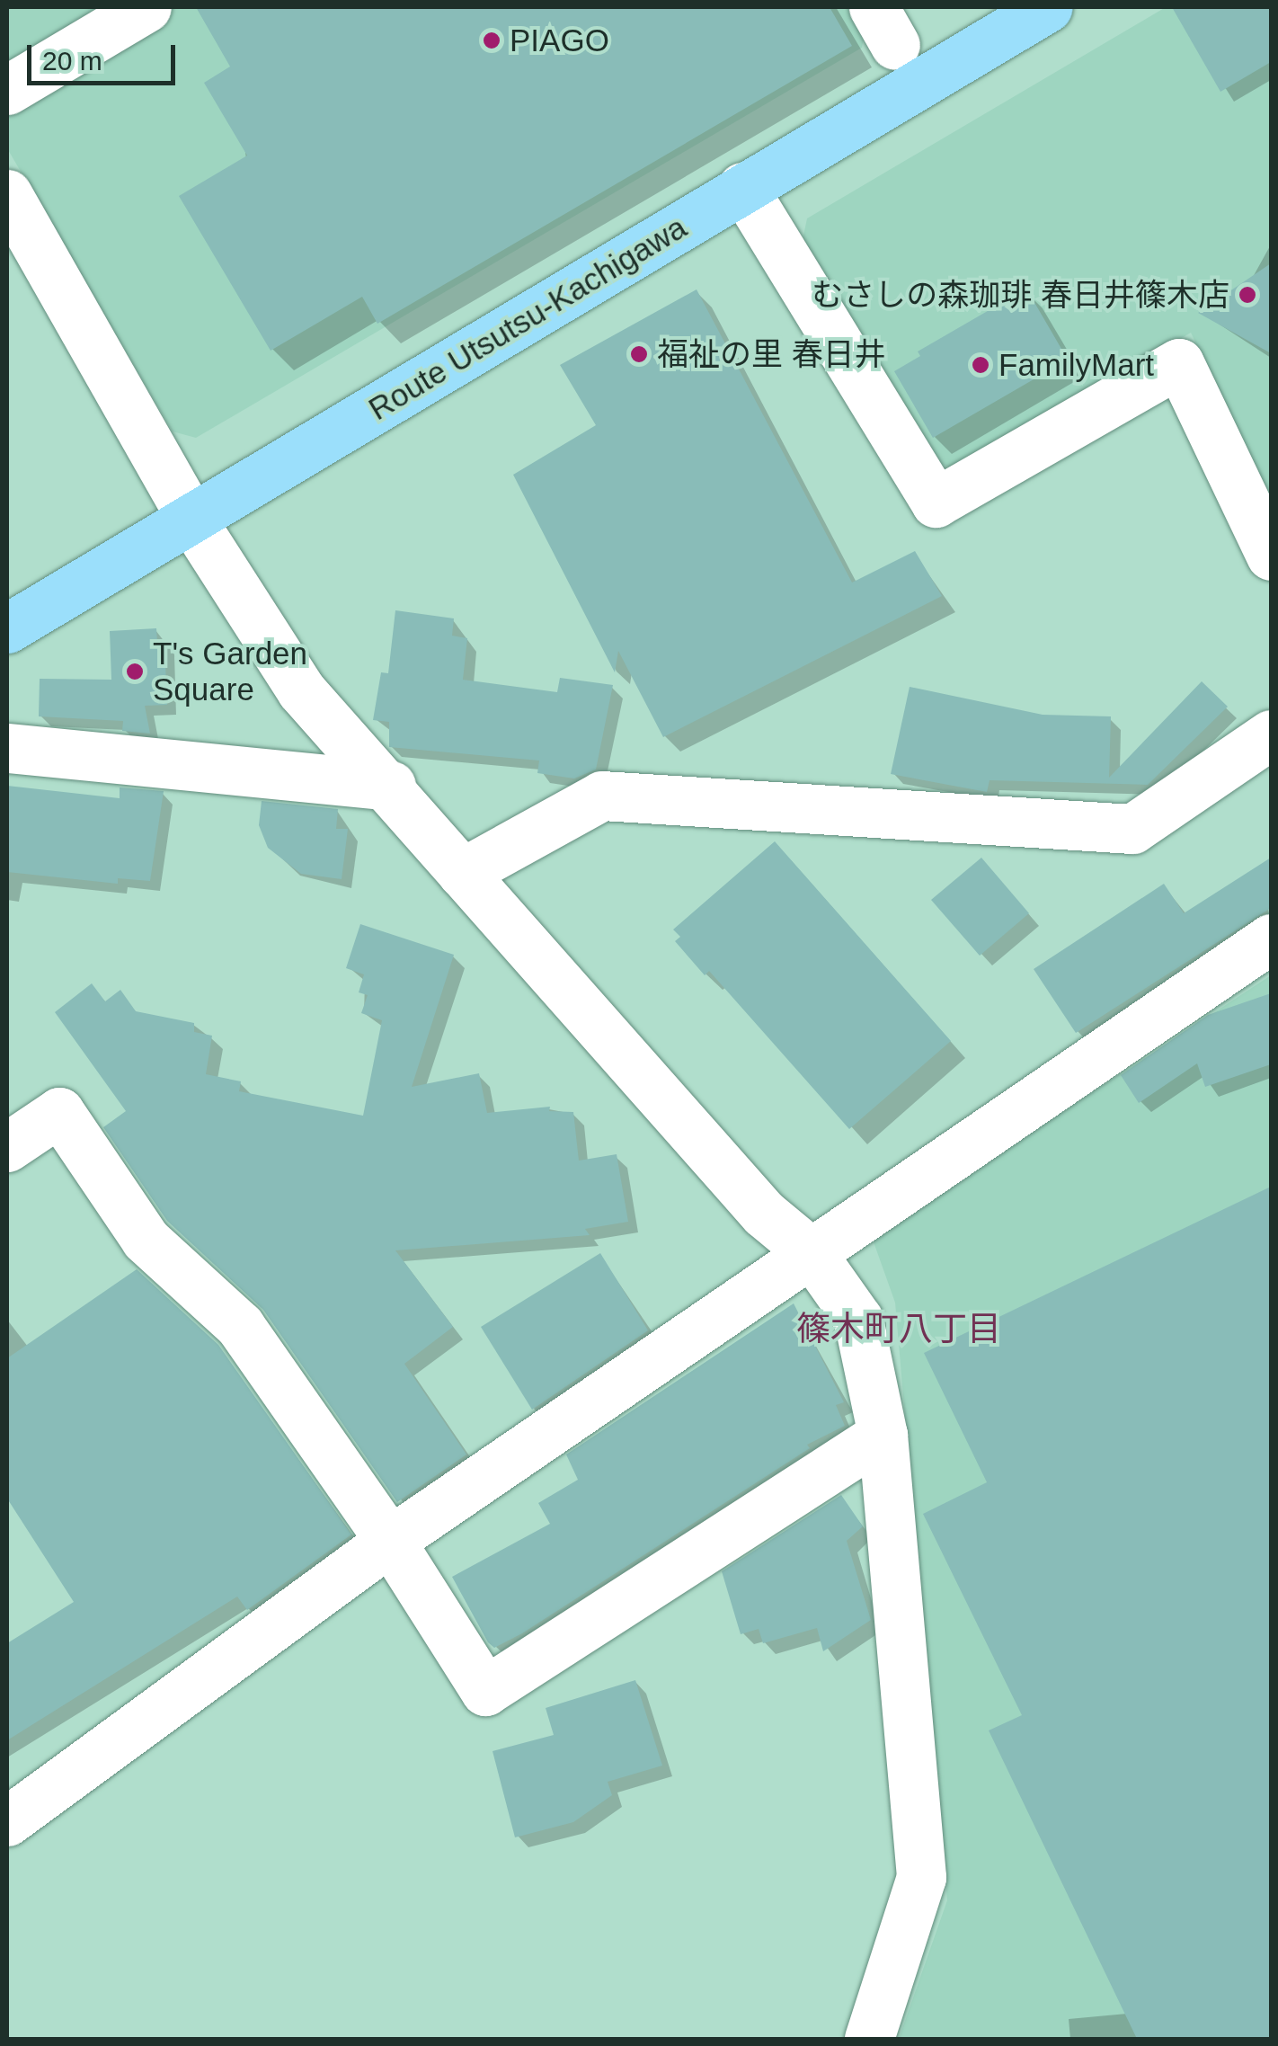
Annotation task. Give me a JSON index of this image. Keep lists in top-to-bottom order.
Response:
{
  "streets": {
    "main road": ["Route Utsutsu-Kachigawa"]
  },
  "districts": ["篠木町八丁目"],
  "places": [
    "PIAGO",
    "むさしの森珈琲 春日井篠木店",
    "福祉の里 春日井",
    "FamilyMart",
    "T's Garden Square"
  ],
  "scale_bar": "20 m"
}
